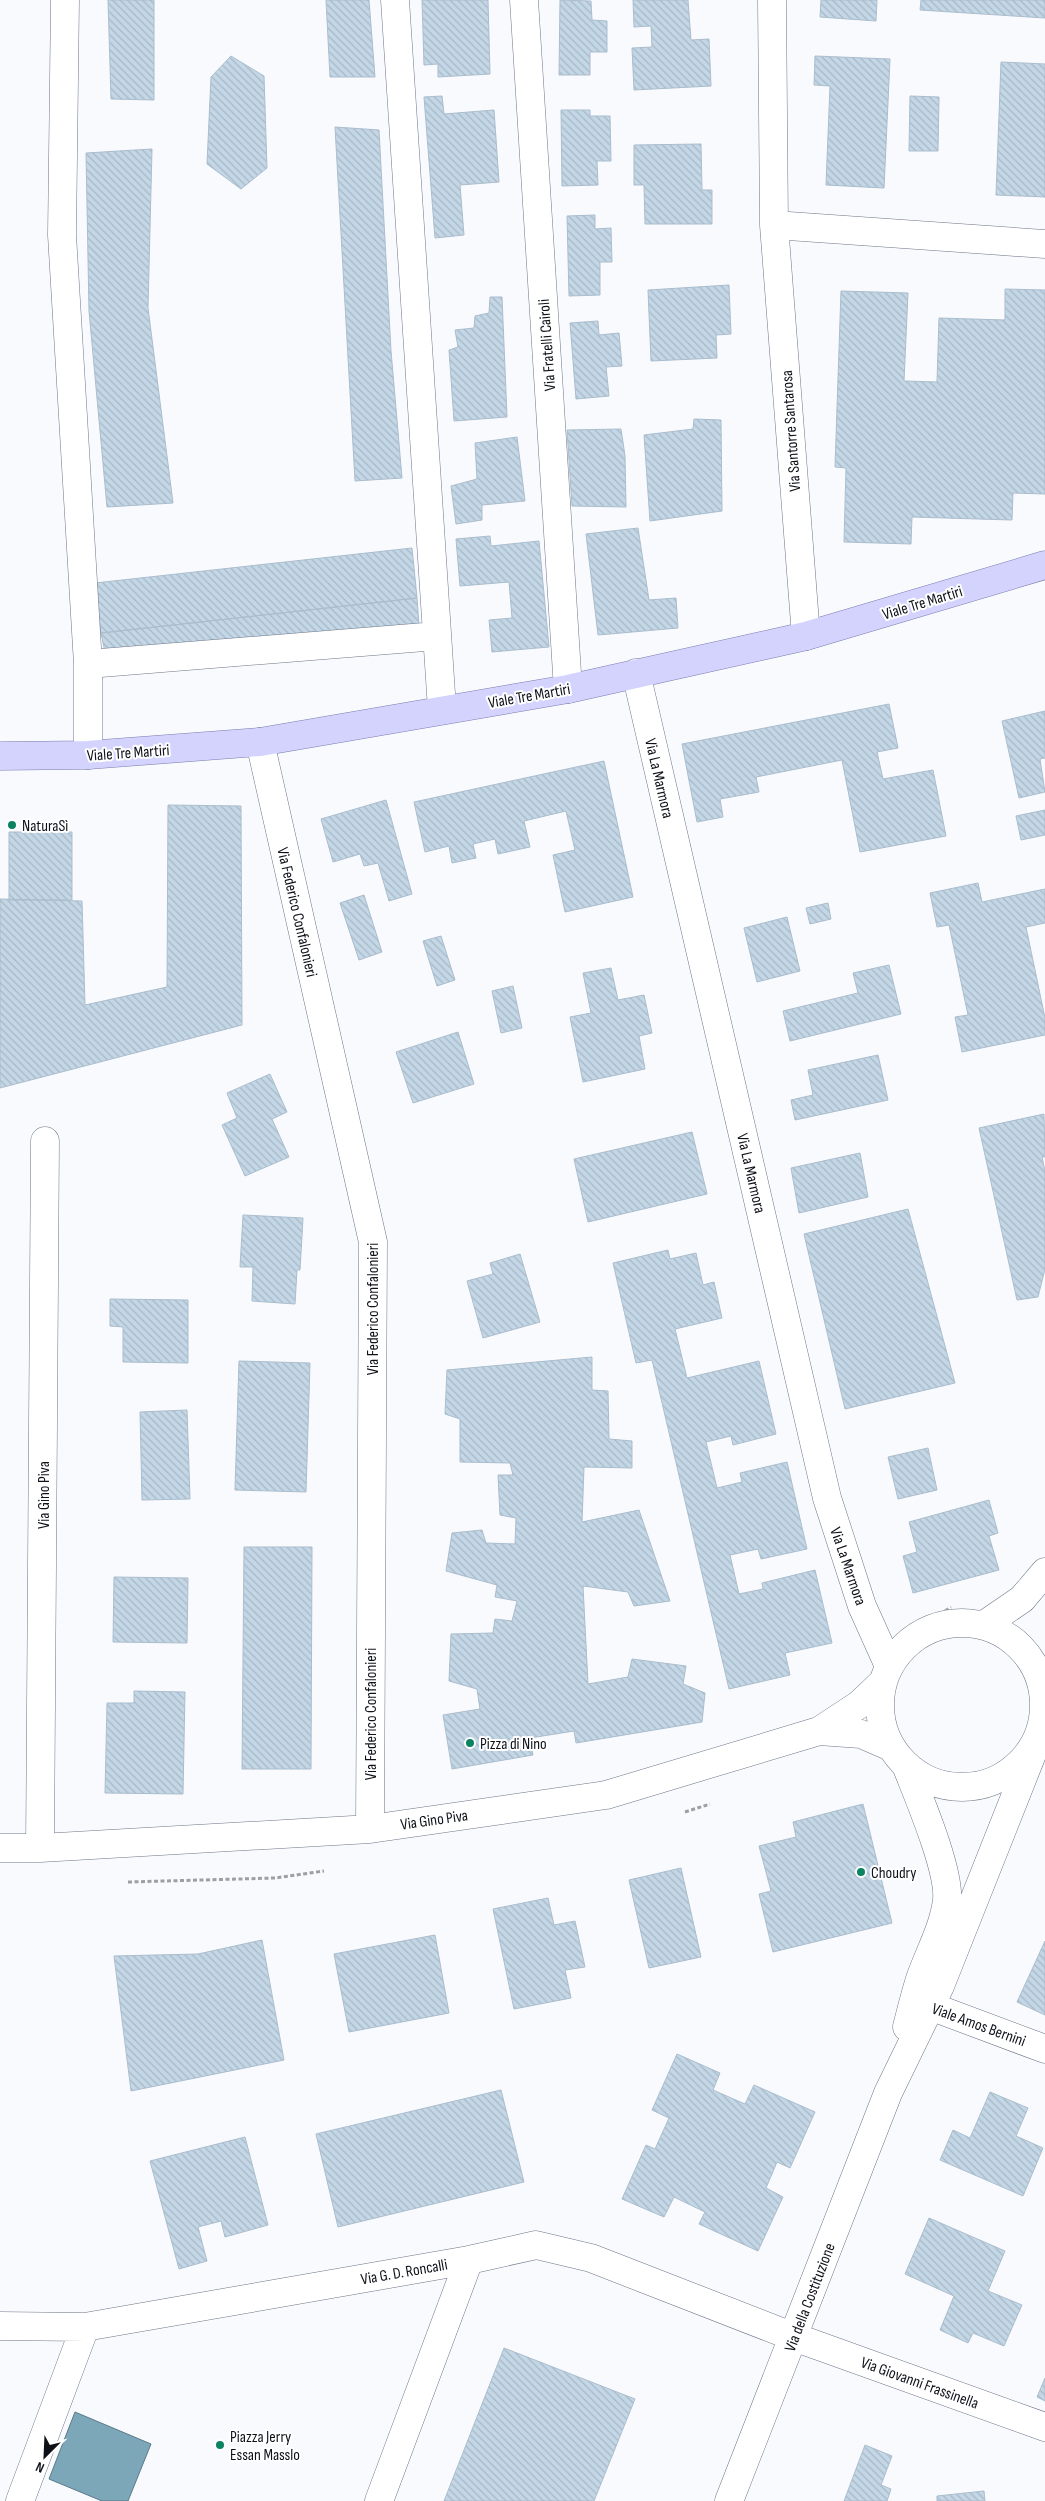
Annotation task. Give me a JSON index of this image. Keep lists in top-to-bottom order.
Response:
{
  "streets": {
    "main road": ["Viale Tre Martiri"],
    "street": [
      "Via Fratelli Cairoli",
      "Via Santorre Santarosa",
      "Via La Marmora",
      "Via Federico Confalonieri",
      "Via Gino Piva",
      "Viale Amos Bernini",
      "Via G. D. Roncalli",
      "Via della Costituzione",
      "Via Giovanni Frassinella"
    ]
  },
  "crossings": [
    ["Via Fratelli Cairoli", "Viale Tre Martiri"],
    ["Via Santorre Santarosa", "Viale Tre Martiri"],
    ["Viale Tre Martiri", "Via La Marmora"],
    ["Viale Tre Martiri", "Via Federico Confalonieri"],
    ["Via Federico Confalonieri", "Via Gino Piva"],
    ["Viale Amos Bernini", "Via della Costituzione"],
    ["Via G. D. Roncalli", "Via della Costituzione"],
    ["Via G. D. Roncalli", "Via Giovanni Frassinella"],
    ["Via della Costituzione", "Via Giovanni Frassinella"]
  ],
  "places": [
    "NaturaSì",
    "Pizza di Nino",
    "Choudry",
    "Piazza Jerry Essan Masslo"
  ],
  "north": "bottom left"
}
